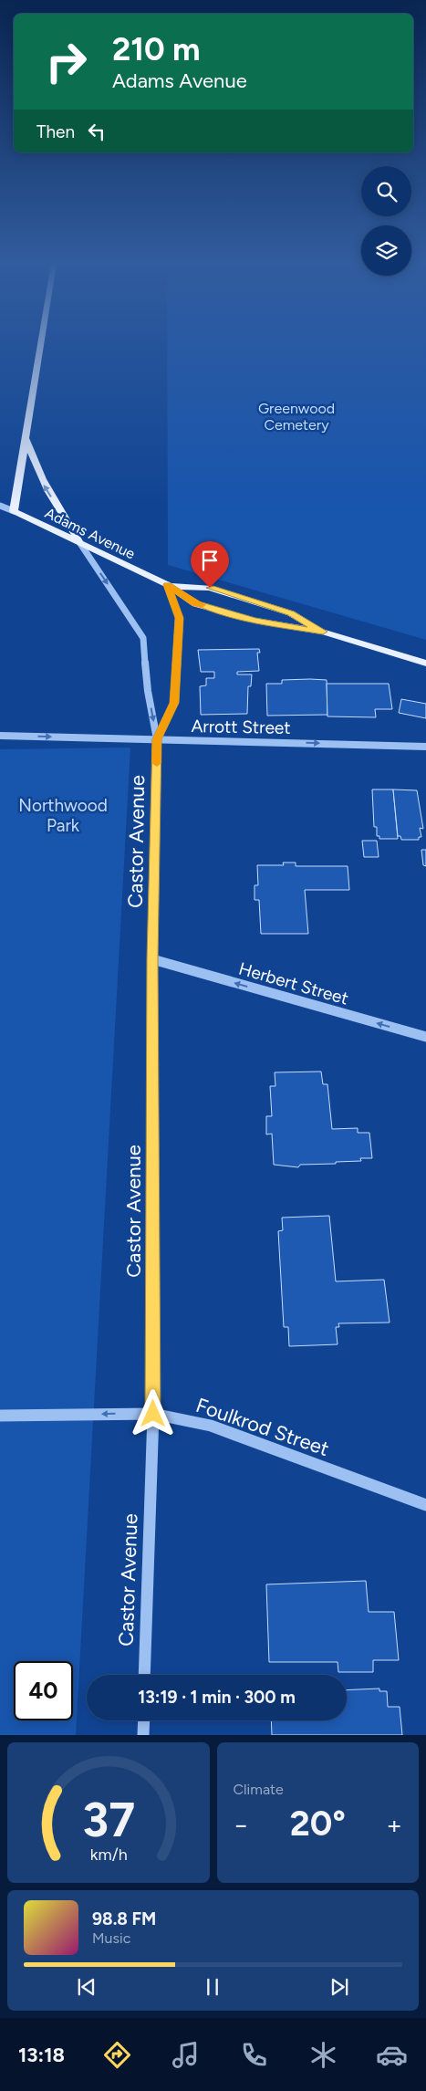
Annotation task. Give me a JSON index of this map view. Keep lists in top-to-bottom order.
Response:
{
  "streets": {
    "main road": ["Adams Avenue", "Castor Avenue"],
    "street": ["Arrott Street", "Herbert Street", "Foulkrod Street"]
  },
  "crossings": [
    ["Adams Avenue", "Castor Avenue"],
    ["Arrott Street", "Castor Avenue"],
    ["Castor Avenue", "Herbert Street"],
    ["Castor Avenue", "Foulkrod Street"]
  ],
  "one_way": ["Arrott Street", "Herbert Street"],
  "parks": ["Greenwood Cemetery", "Northwood Park"],
  "page": {
    "turn": ["210 m", "Adams Avenue"],
    "then": "Then",
    "limit": "40",
    "trip": "13:19 · 1 min · 300 m",
    "tile": "Climate",
    "heat": ["−", "20°", "+"],
    "song": ["98.8 FM", "Music"],
    "tabs": "13:18",
    "gauge": ["37", "km/h"]
  }
}
